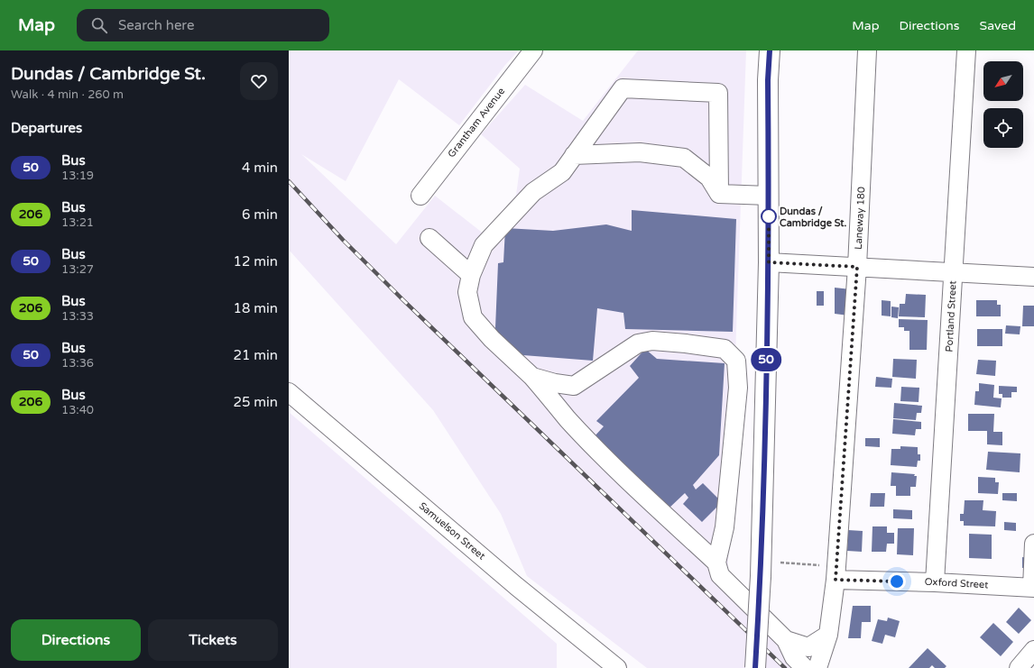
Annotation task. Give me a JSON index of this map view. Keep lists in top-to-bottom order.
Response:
{
  "streets": {
    "street": [
      "Grantham Avenue",
      "Laneway 180",
      "Portland Street",
      "Samuelson Street",
      "Oxford Street"
    ]
  },
  "crossings": [
    ["Laneway 180", "Oxford Street"],
    ["Portland Street", "Oxford Street"]
  ],
  "places": ["Dundas / Cambridge St."],
  "lines": ["bus line 50"],
  "north": "bottom left",
  "page": {
    "header": "Map",
    "search": "Search here",
    "nav": ["Map", "Directions", "Saved"],
    "heading": [
      ["Dundas / Cambridge St.", "Walk · 4 min · 260 m"],
      "Departures"
    ],
    "on_map": "50",
    "list": [
      {
        "mark": "50",
        "name": "Bus",
        "note": "13:19",
        "value": "4 min"
      },
      {
        "mark": "206",
        "name": "Bus",
        "note": "13:21",
        "value": "6 min"
      },
      {
        "mark": "50",
        "name": "Bus",
        "note": "13:27",
        "value": "12 min"
      },
      {
        "mark": "206",
        "name": "Bus",
        "note": "13:33",
        "value": "18 min"
      },
      {
        "mark": "50",
        "name": "Bus",
        "note": "13:36",
        "value": "21 min"
      },
      {
        "mark": "206",
        "name": "Bus",
        "note": "13:40",
        "value": "25 min"
      }
    ],
    "buttons": ["Directions", "Tickets"]
  }
}
